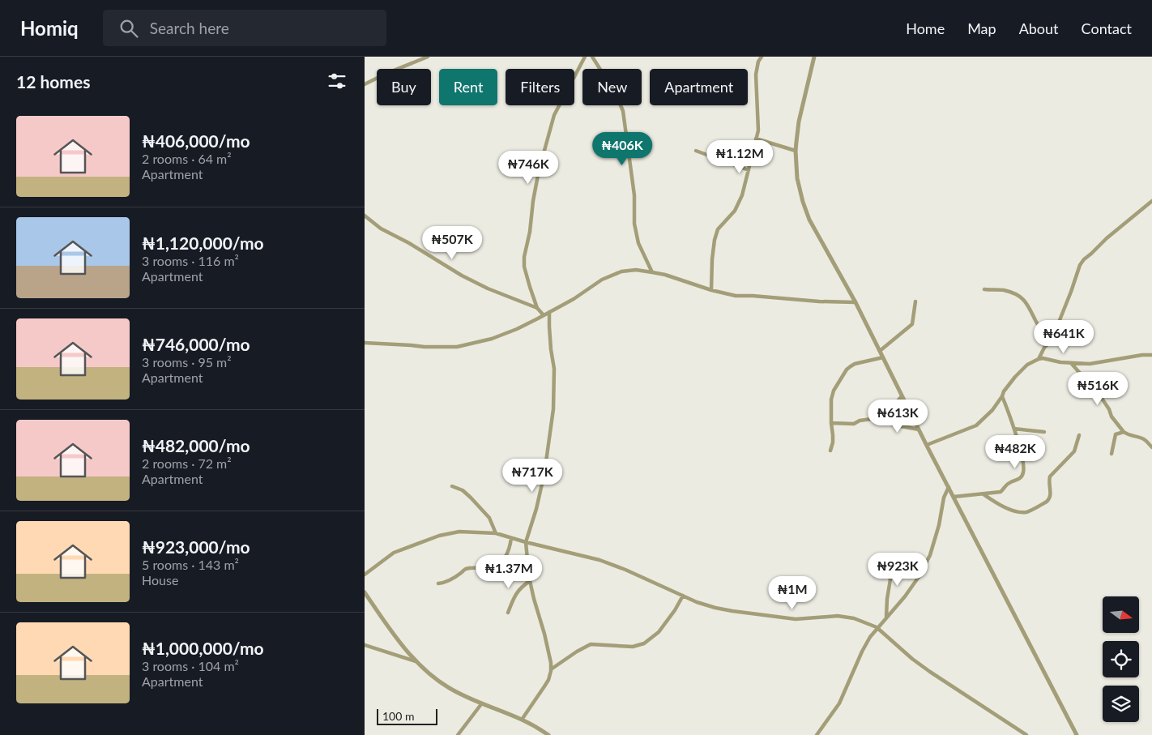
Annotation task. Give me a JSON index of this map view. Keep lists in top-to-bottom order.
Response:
{
  "scale_bar": "100 m",
  "north": "right",
  "page": {
    "header": "Homiq",
    "search": "Search here",
    "nav": [
      "Home",
      "Map",
      "About",
      "Contact"
    ],
    "heading": "12 homes",
    "chip": [
      "Buy",
      "Rent",
      "Filters",
      "New",
      "Apartment"
    ],
    "list": [
      {
        "name": "₦406,000/mo",
        "note": "2 rooms · 64 m² · Apartment"
      },
      {
        "name": "₦1,120,000/mo",
        "note": "3 rooms · 116 m² · Apartment"
      },
      {
        "name": "₦746,000/mo",
        "note": "3 rooms · 95 m² · Apartment"
      },
      {
        "name": "₦482,000/mo",
        "note": "2 rooms · 72 m² · Apartment"
      },
      {
        "name": "₦923,000/mo",
        "note": "5 rooms · 143 m² · House"
      },
      {
        "name": "₦1,000,000/mo",
        "note": "3 rooms · 104 m² · Apartment"
      }
    ],
    "price": [
      "₦406K",
      "₦1.12M",
      "₦746K",
      "₦507K",
      "₦641K",
      "₦516K",
      "₦613K",
      "₦482K",
      "₦717K",
      "₦923K",
      "₦1.37M",
      "₦1M"
    ],
    "scale": "100 m"
  }
}
